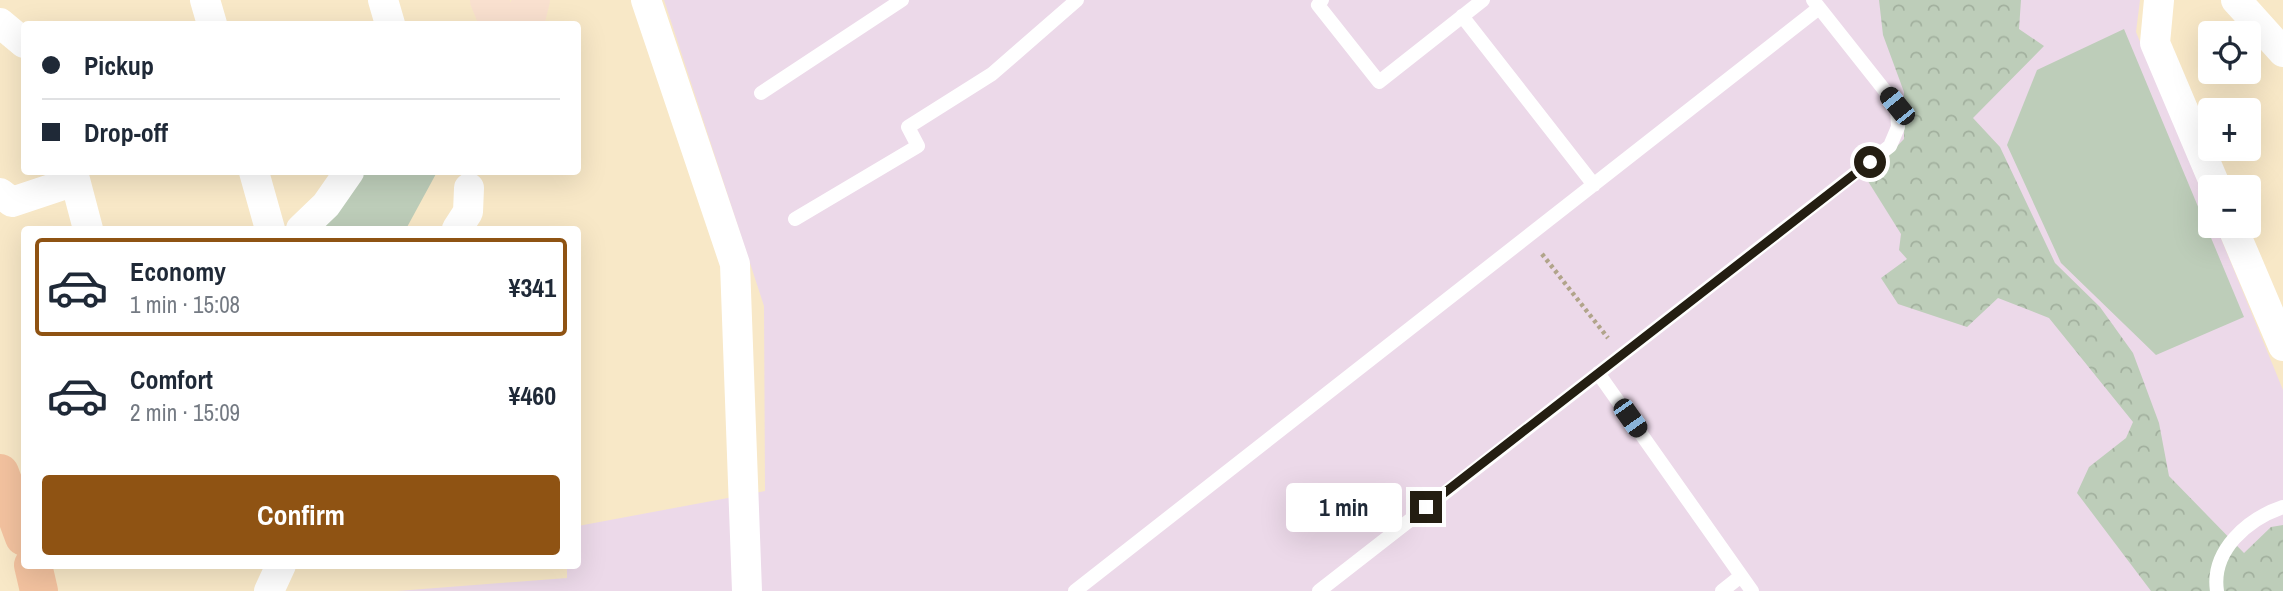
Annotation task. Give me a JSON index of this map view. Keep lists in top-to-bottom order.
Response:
{
  "page": {
    "map_buttons": ["+", "−"],
    "banner": ["Pickup", "Drop-off"],
    "list": [
      {
        "name": "Economy",
        "note": "1 min · 15:08",
        "value": "¥341"
      },
      {
        "name": "Comfort",
        "note": "2 min · 15:09",
        "value": "¥460"
      }
    ],
    "buttons": "Confirm",
    "bubble": "1 min"
  }
}
